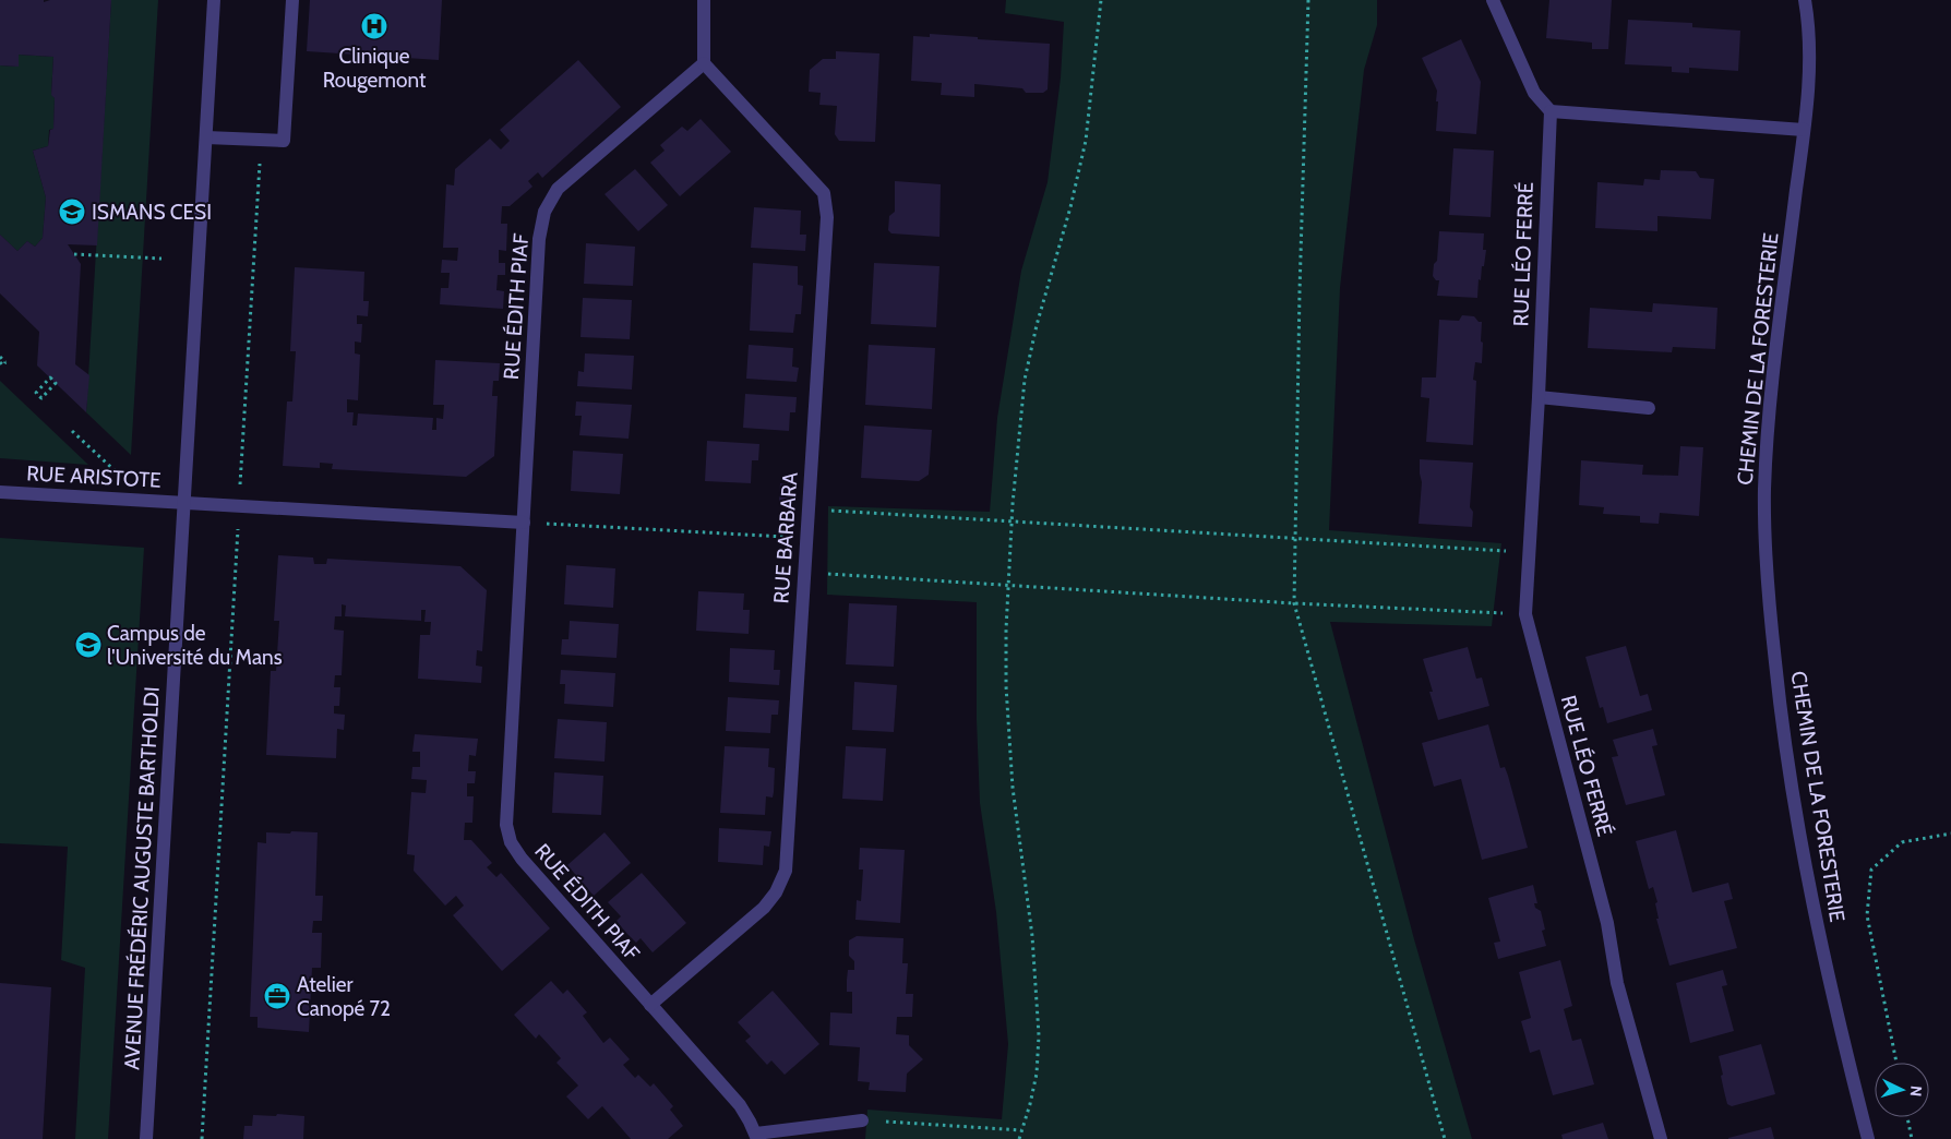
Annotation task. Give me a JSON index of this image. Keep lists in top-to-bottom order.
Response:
{
  "streets": {
    "street": [
      "RUE LÉO FERRÉ",
      "RUE ÉDITH PIAF",
      "CHEMIN DE LA FORESTERIE",
      "RUE ARISTOTE",
      "RUE BARBARA",
      "AVENUE FRÉDÉRIC AUGUSTE BARTHOLDI"
    ]
  },
  "crossings": [
    ["RUE ÉDITH PIAF", "RUE BARBARA"],
    ["RUE ARISTOTE", "AVENUE FRÉDÉRIC AUGUSTE BARTHOLDI"]
  ],
  "places": {
    "hospital": ["Clinique Rougemont"],
    "school or university": ["ISMANS CESI", "Campus de l'Université du Mans"],
    "office": ["Atelier Canopé 72"]
  },
  "north": "right"
}
